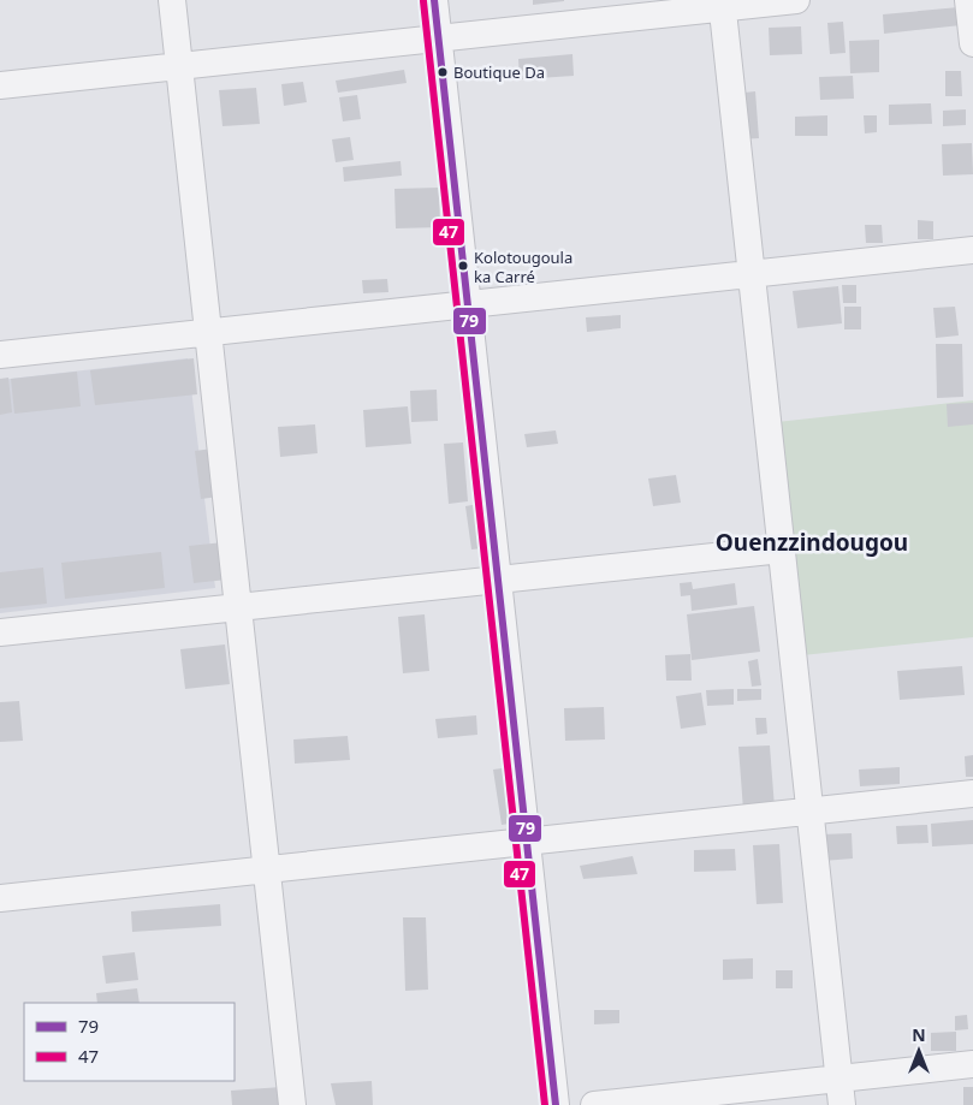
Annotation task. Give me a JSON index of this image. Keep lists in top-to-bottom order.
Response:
{
  "districts": ["Ouenzzindougou"],
  "places": ["Boutique Da", "Kolotougoula ka Carré"],
  "lines": ["transit line 79", "transit line 47"],
  "legend": ["79", "47"],
  "north": "top"
}
